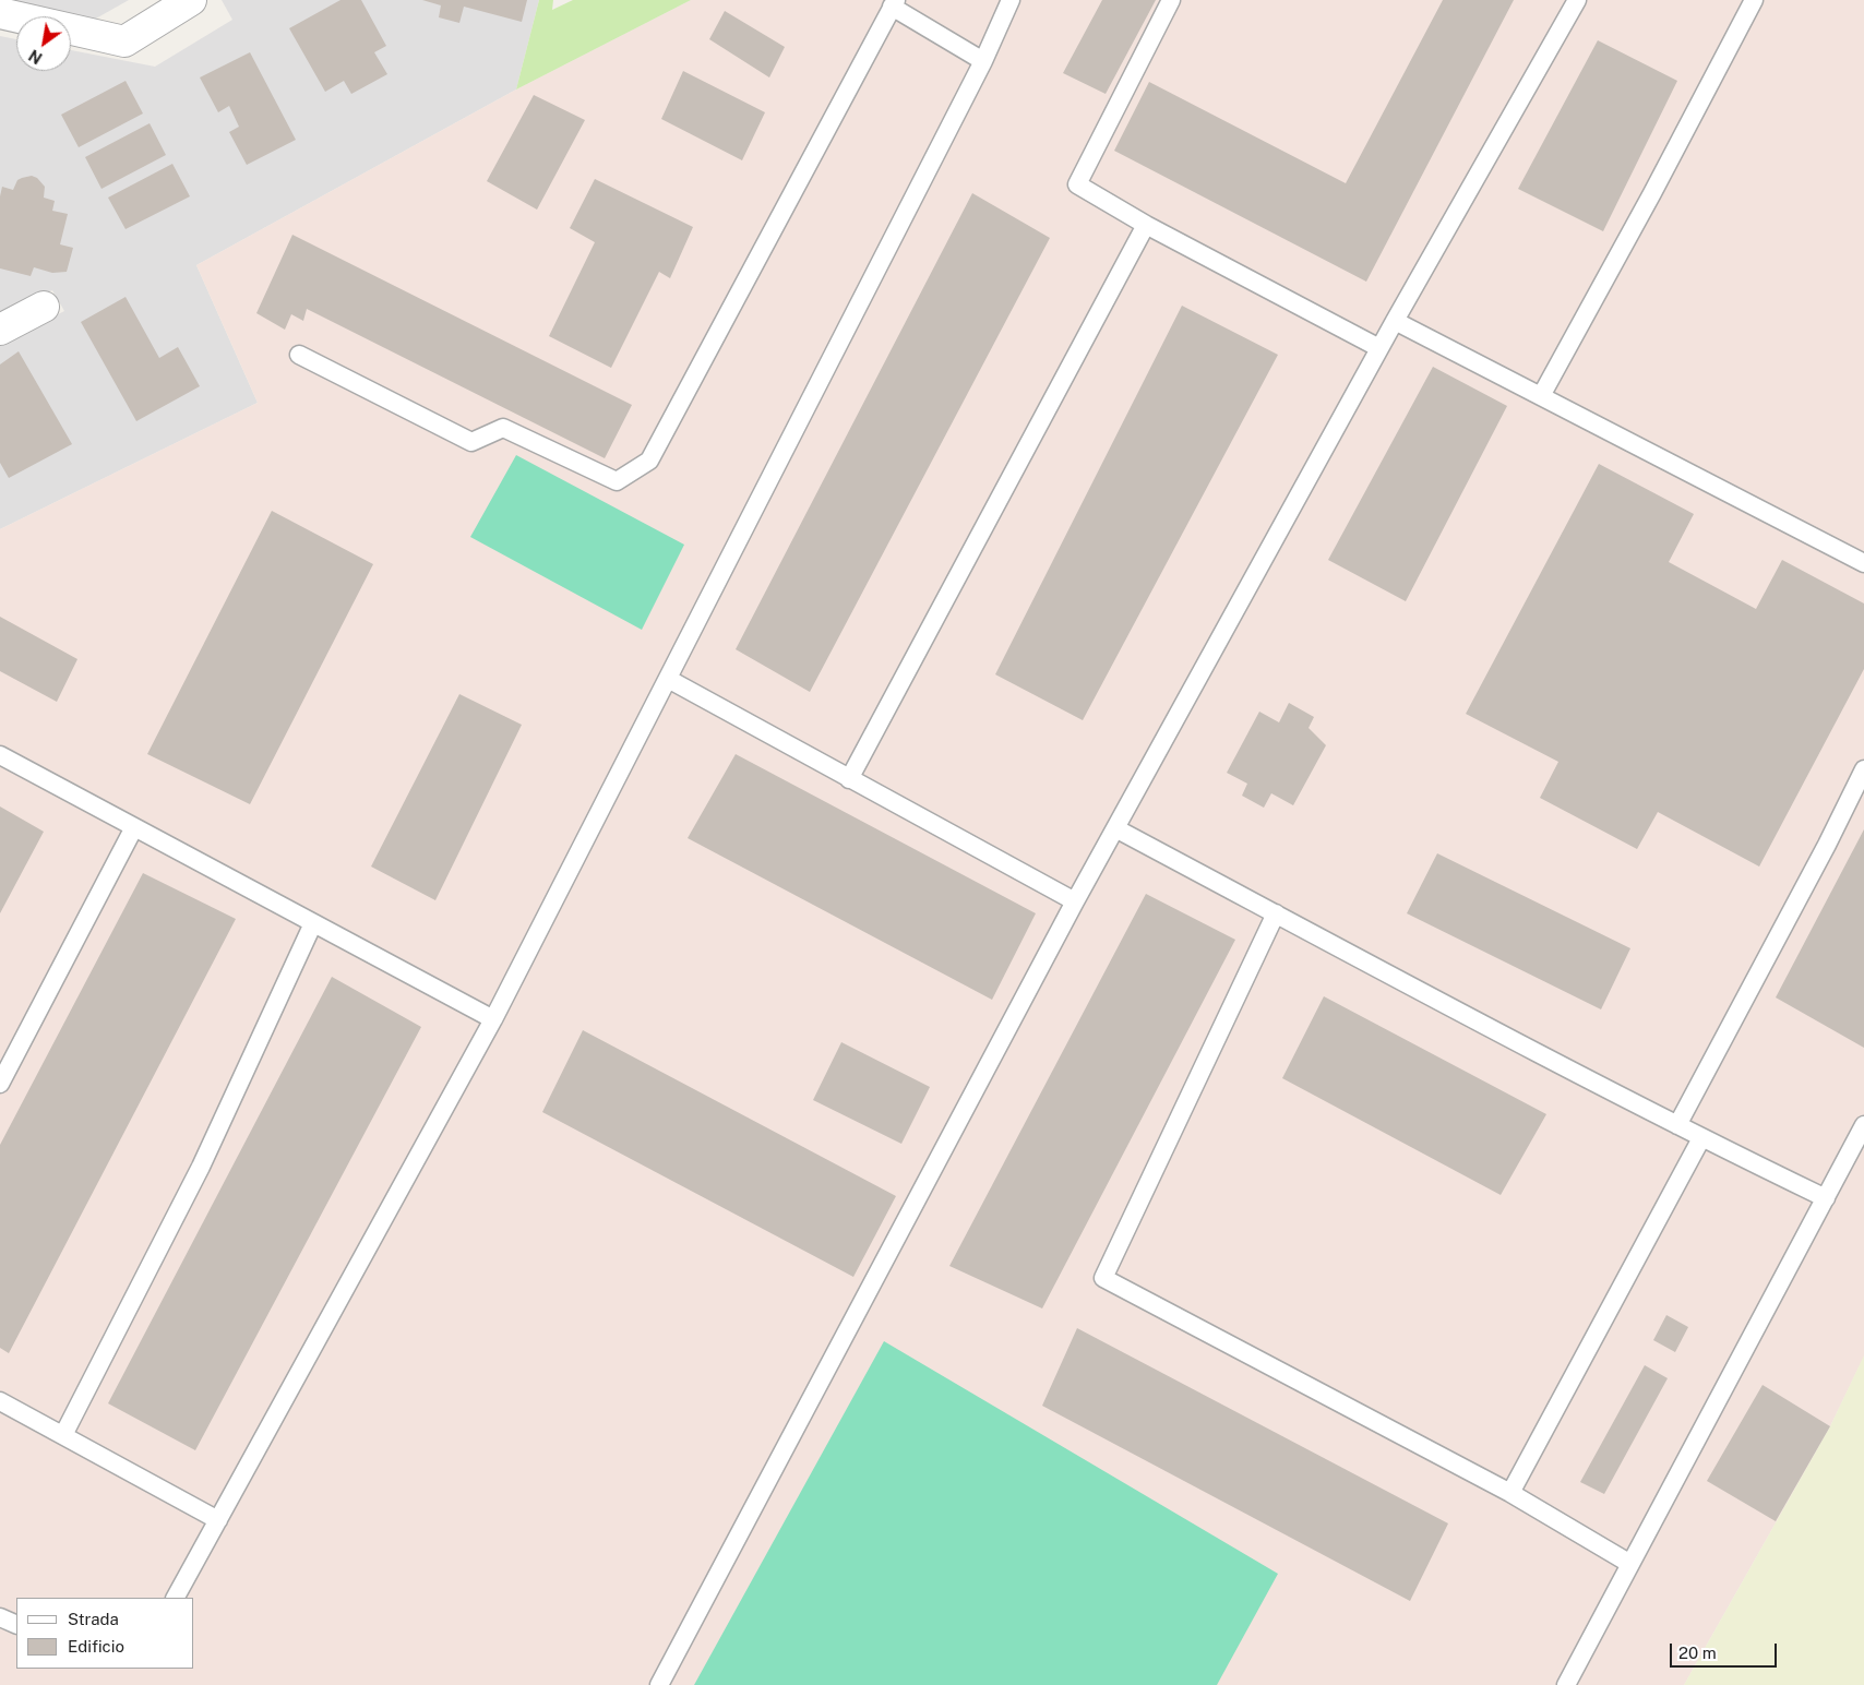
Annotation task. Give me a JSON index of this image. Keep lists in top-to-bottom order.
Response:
{
  "legend": ["Strada", "Edificio"],
  "scale_bar": "20 m",
  "north": "bottom left"
}
